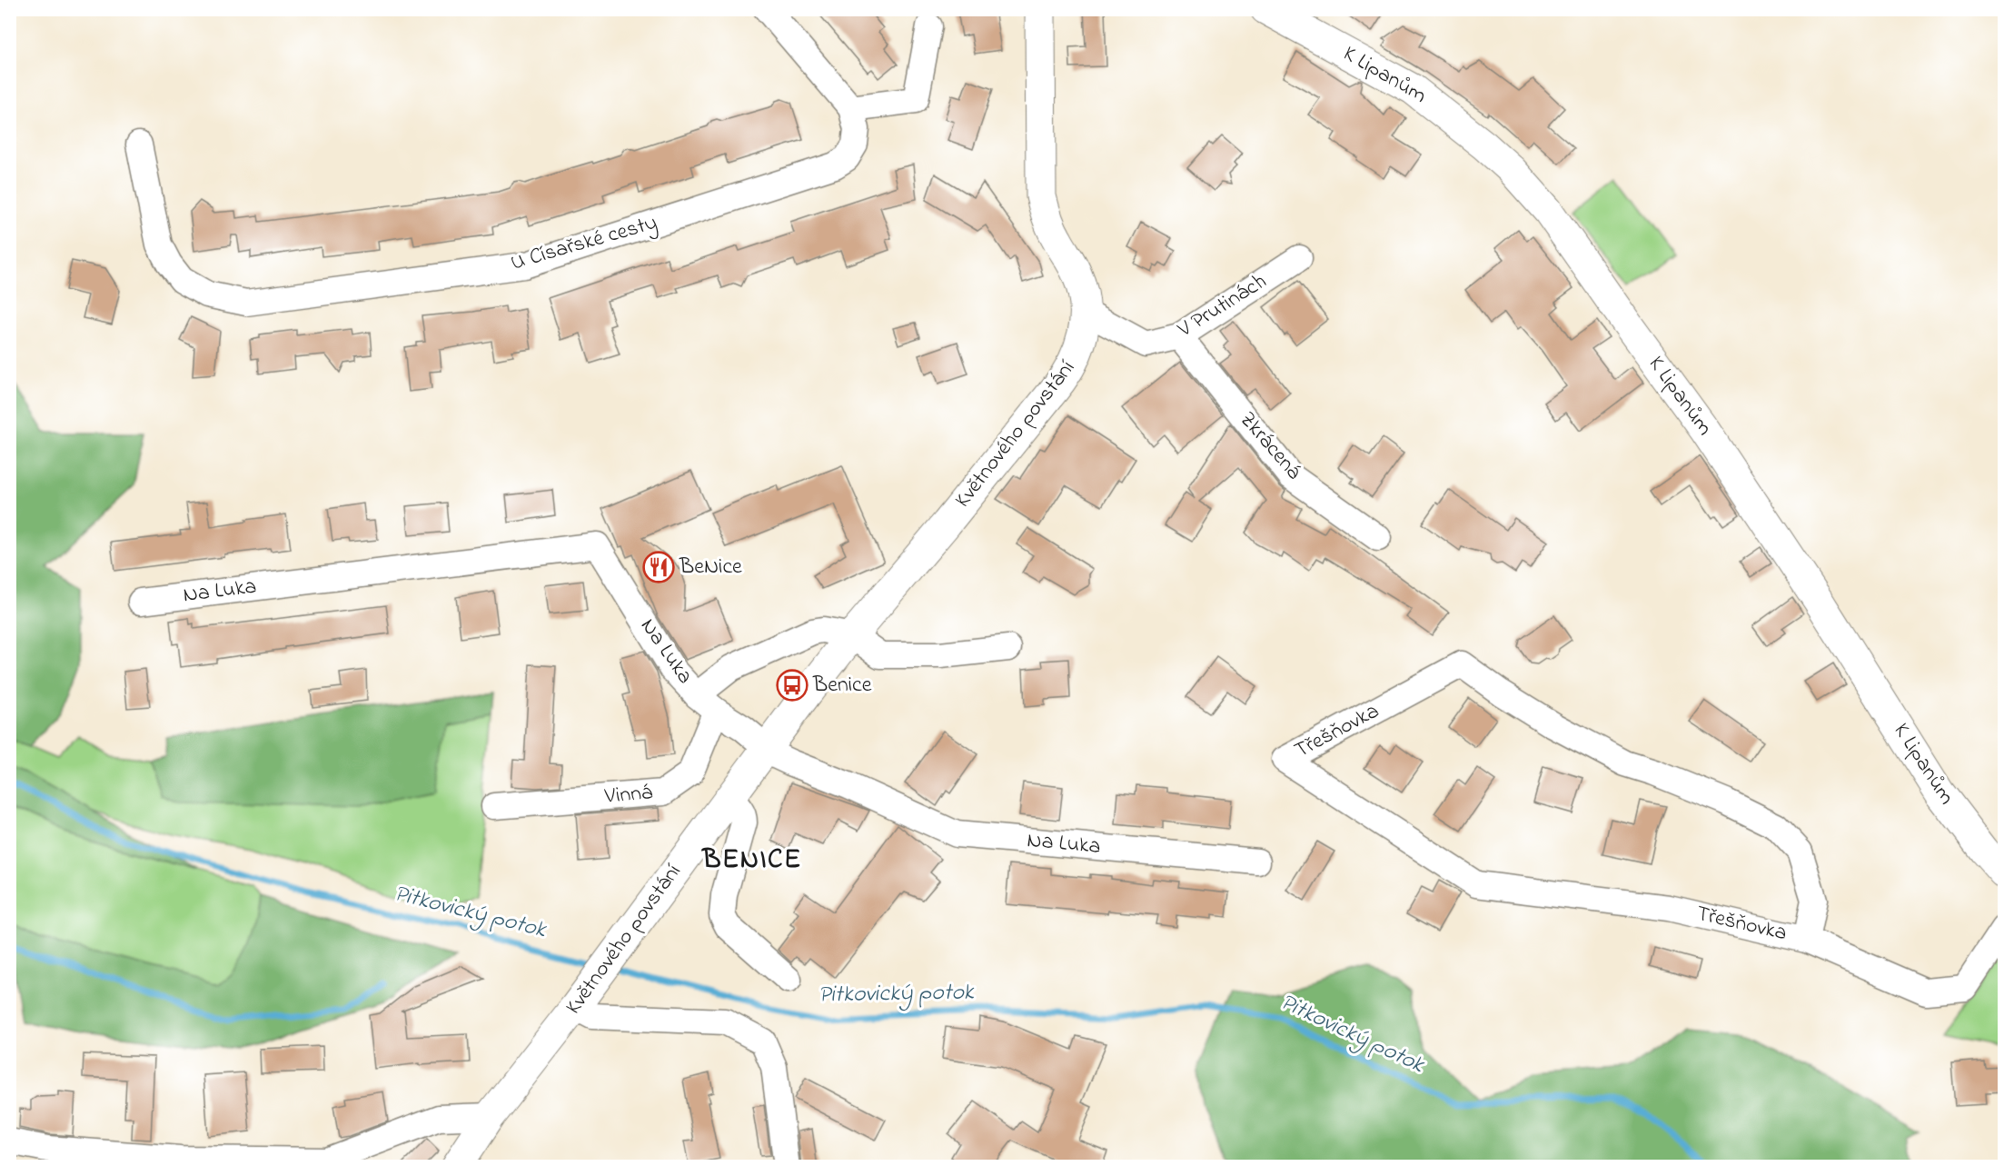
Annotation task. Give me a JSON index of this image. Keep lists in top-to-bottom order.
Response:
{
  "streets": {
    "street": [
      "K Lipanům",
      "U Císařské cesty",
      "V Prutinách",
      "Květnového povstání",
      "Zkrácená",
      "Na Luka",
      "Třešňovka",
      "Vinná"
    ]
  },
  "crossings": [
    ["V Prutinách", "Květnového povstání"],
    ["V Prutinách", "Zkrácená"],
    ["Květnového povstání", "Na Luka"],
    ["Na Luka", "Vinná"]
  ],
  "districts": ["BENICE"],
  "water": ["Pitkovický potok"],
  "places": {
    "restaurant": ["BeNice"],
    "bus stop": ["Benice"]
  }
}
